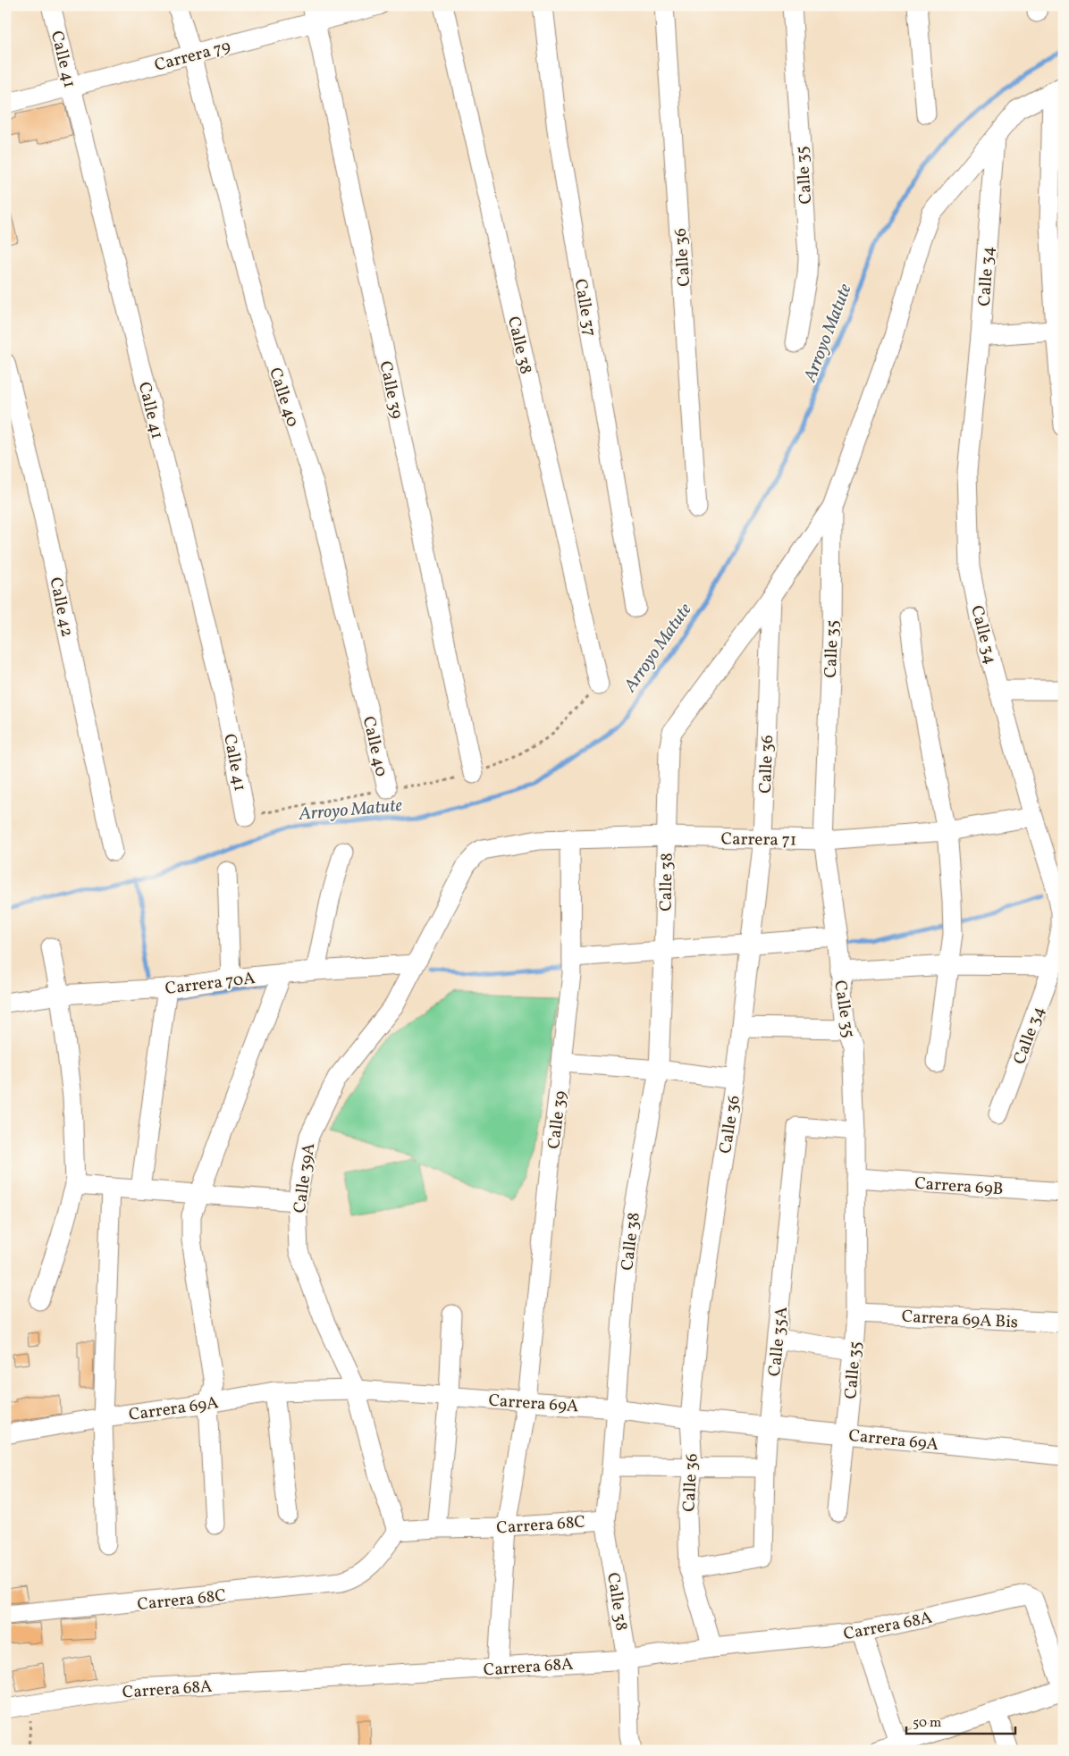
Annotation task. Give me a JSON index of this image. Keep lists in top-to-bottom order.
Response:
{
  "streets": {
    "street": [
      "Carrera 79",
      "Calle 41",
      "Calle 35",
      "Calle 36",
      "Calle 34",
      "Calle 37",
      "Calle 38",
      "Calle 39",
      "Calle 40",
      "Calle 42",
      "Carrera 71",
      "Carrera 70A",
      "Calle 39A",
      "Carrera 69B",
      "Carrera 69A Bis",
      "Calle 35A",
      "Carrera 69A",
      "Carrera 68C",
      "Carrera 68A"
    ]
  },
  "crossings": [
    ["Carrera 79", "Calle 41"],
    ["Carrera 79", "Calle 39"],
    ["Carrera 79", "Calle 40"],
    ["Calle 35", "Carrera 71"],
    ["Calle 35", "Carrera 69B"],
    ["Calle 35", "Carrera 69A Bis"],
    ["Calle 35", "Calle 35A"],
    ["Calle 35", "Carrera 69A"],
    ["Calle 36", "Calle 38"],
    ["Calle 36", "Carrera 71"],
    ["Calle 36", "Calle 35A"],
    ["Calle 36", "Carrera 69A"],
    ["Calle 36", "Carrera 68A"],
    ["Calle 34", "Carrera 71"],
    ["Calle 38", "Carrera 71"],
    ["Calle 38", "Carrera 69A"],
    ["Calle 38", "Carrera 68C"],
    ["Calle 38", "Carrera 68A"],
    ["Calle 39", "Carrera 71"],
    ["Calle 39", "Carrera 69A"],
    ["Calle 39", "Carrera 68C"],
    ["Calle 39", "Carrera 68A"],
    ["Carrera 71", "Calle 39A"],
    ["Carrera 70A", "Calle 39A"],
    ["Calle 39A", "Carrera 69A"],
    ["Calle 39A", "Carrera 68C"],
    ["Calle 35A", "Carrera 69A"]
  ],
  "water": ["Arroyo Matute"],
  "scale_bar": "50 m"
}
